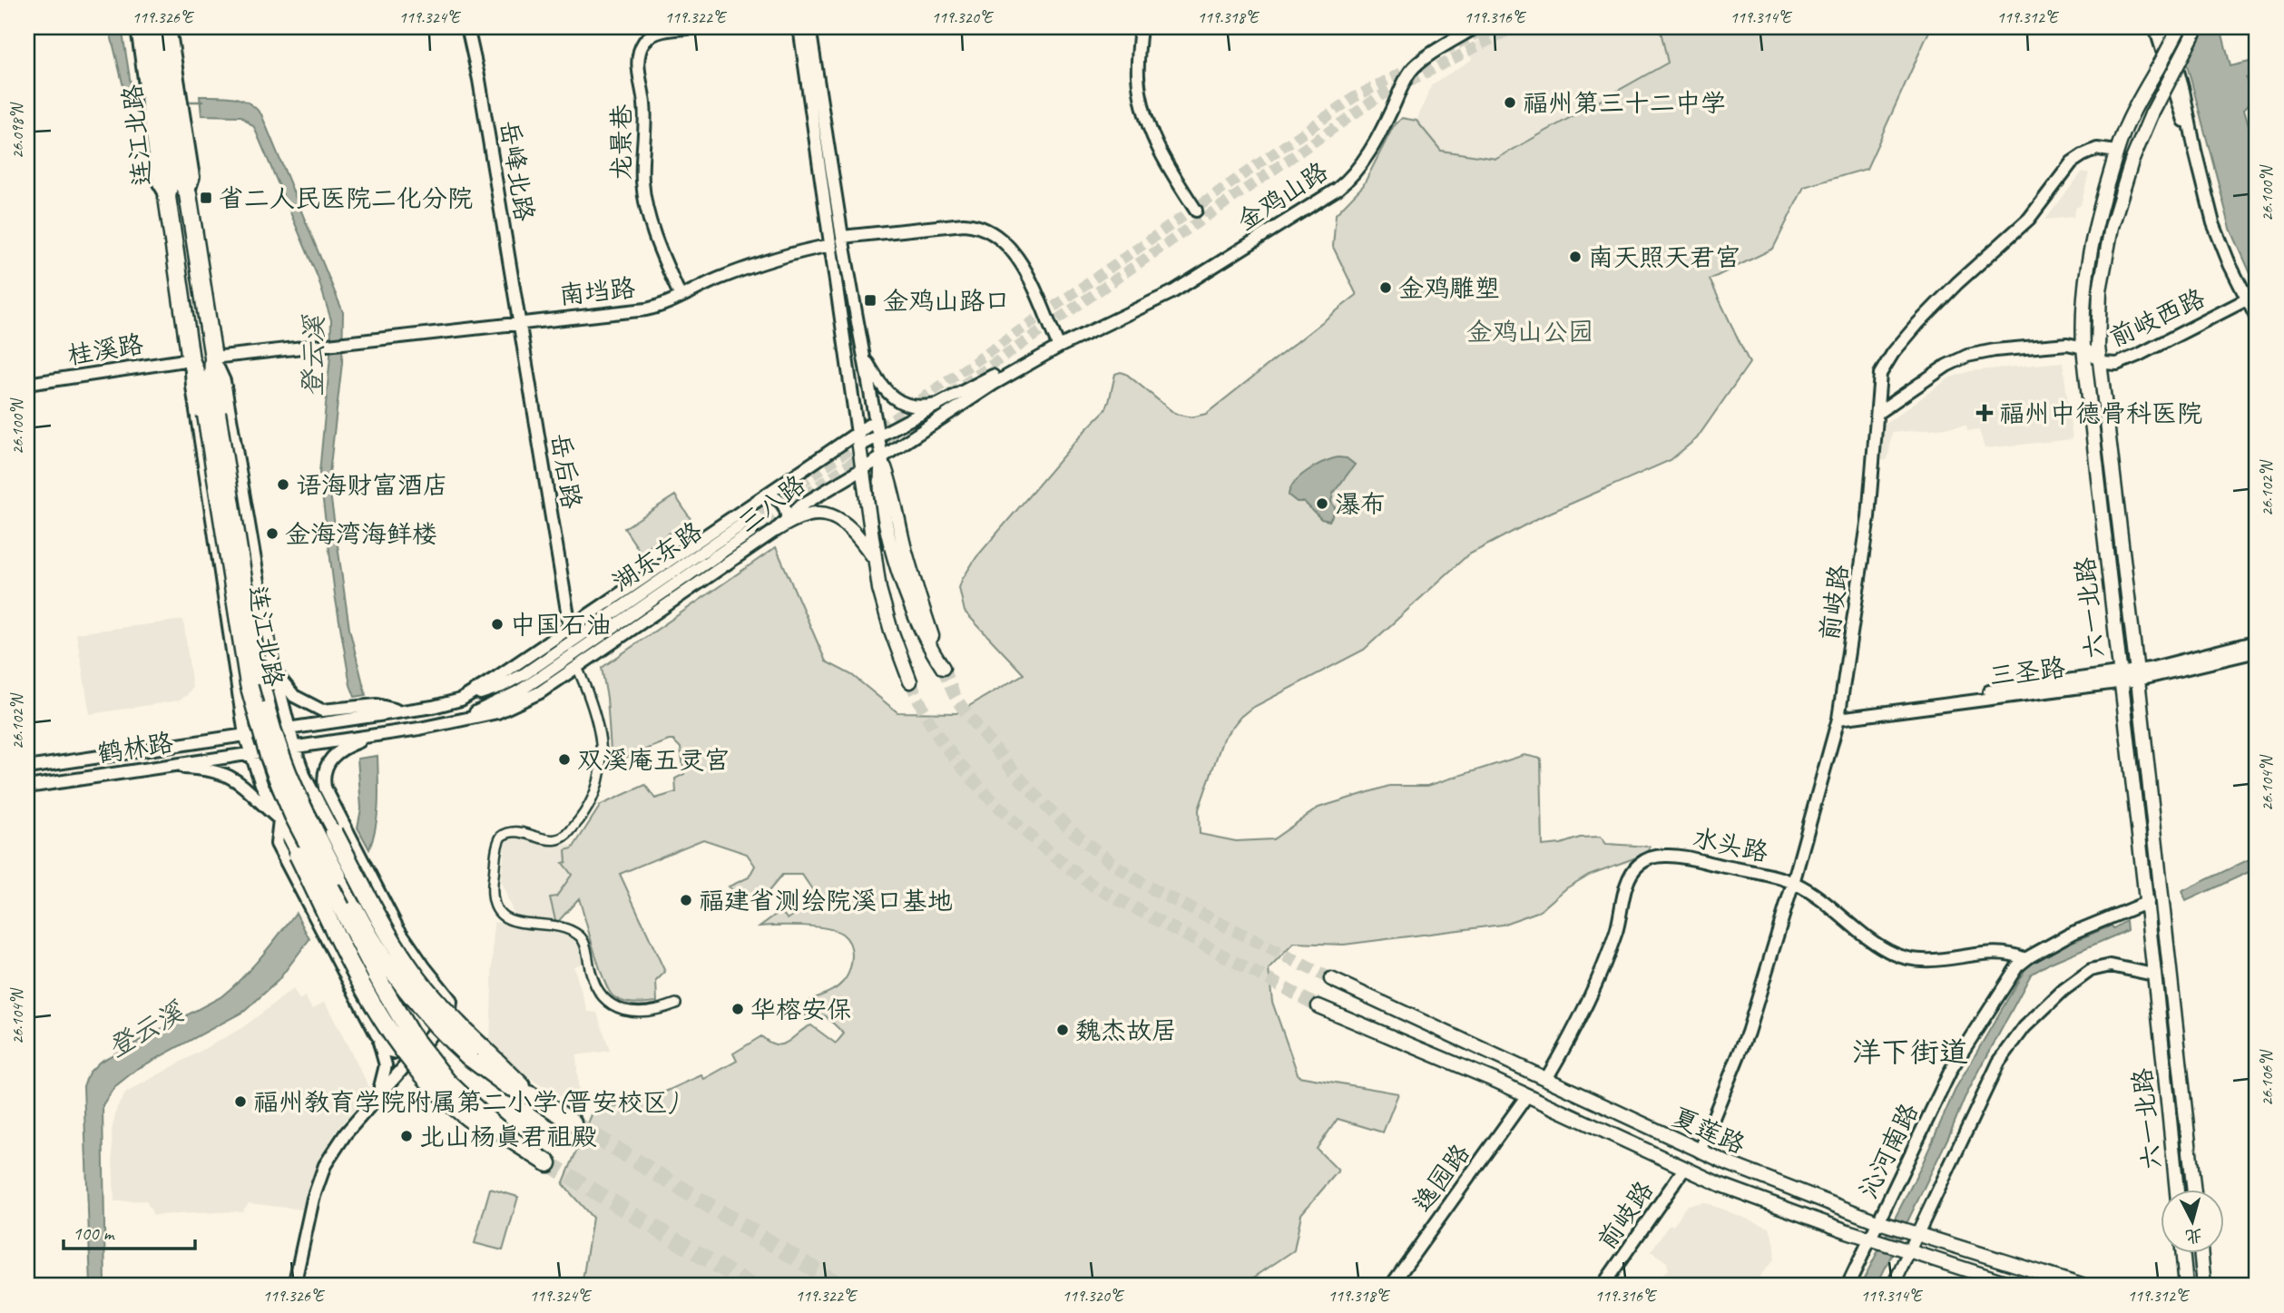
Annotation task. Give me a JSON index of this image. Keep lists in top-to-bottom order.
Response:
{
  "streets": {
    "highway": ["连江北路"],
    "main road": ["六一北路", "夏莲路"],
    "street": [
      "龙景巷",
      "岳峰北路",
      "金鸡山路",
      "南垱路",
      "前岐西路",
      "桂溪路",
      "岳后路",
      "三八路",
      "湖东东路",
      "前岐路",
      "三圣路",
      "鹤林路",
      "水头路",
      "沁河南路",
      "逸园路"
    ]
  },
  "crossings": [
    ["连江北路", "南垱路"],
    ["连江北路", "桂溪路"],
    ["龙景巷", "南垱路"],
    ["岳峰北路", "南垱路"],
    ["岳峰北路", "岳后路"],
    ["金鸡山路", "三八路"],
    ["南垱路", "岳后路"],
    ["前岐西路", "前岐路"],
    ["前岐西路", "六一北路"],
    ["岳后路", "三八路"],
    ["三八路", "湖东东路"],
    ["三八路", "鹤林路"],
    ["前岐路", "六一北路"],
    ["前岐路", "三圣路"],
    ["前岐路", "水头路"],
    ["前岐路", "夏莲路"],
    ["六一北路", "三圣路"],
    ["六一北路", "沁河南路"],
    ["水头路", "夏莲路"],
    ["水头路", "沁河南路"],
    ["夏莲路", "沁河南路"],
    ["夏莲路", "逸园路"]
  ],
  "districts": ["洋下街道"],
  "water": ["登云溪"],
  "parks": ["金鸡山公园"],
  "places": {
    "other": [
      "福州第三十二中学",
      "南天照天君宫",
      "金鸡雕塑",
      "语海财富酒店",
      "瀑布",
      "金海湾海鲜楼",
      "中国石油",
      "双溪庵五灵宫",
      "福建省测绘院溪口基地",
      "华榕安保",
      "魏杰故居",
      "福州教育学院附属第二小学(晋安校区)",
      "北山杨真君祖殿"
    ],
    "transit": ["省二人民医院二化分院", "金鸡山路口"],
    "health": ["福州中德骨科医院"]
  },
  "scale_bar": "100 m",
  "north": "bottom",
  "coordinates": [
    "119.326°E",
    "119.324°E",
    "119.322°E",
    "119.320°E",
    "119.318°E",
    "119.316°E",
    "119.314°E",
    "119.312°E",
    "26.098°N",
    "26.100°N",
    "26.102°N",
    "26.104°N",
    "26.106°N"
  ]
}
